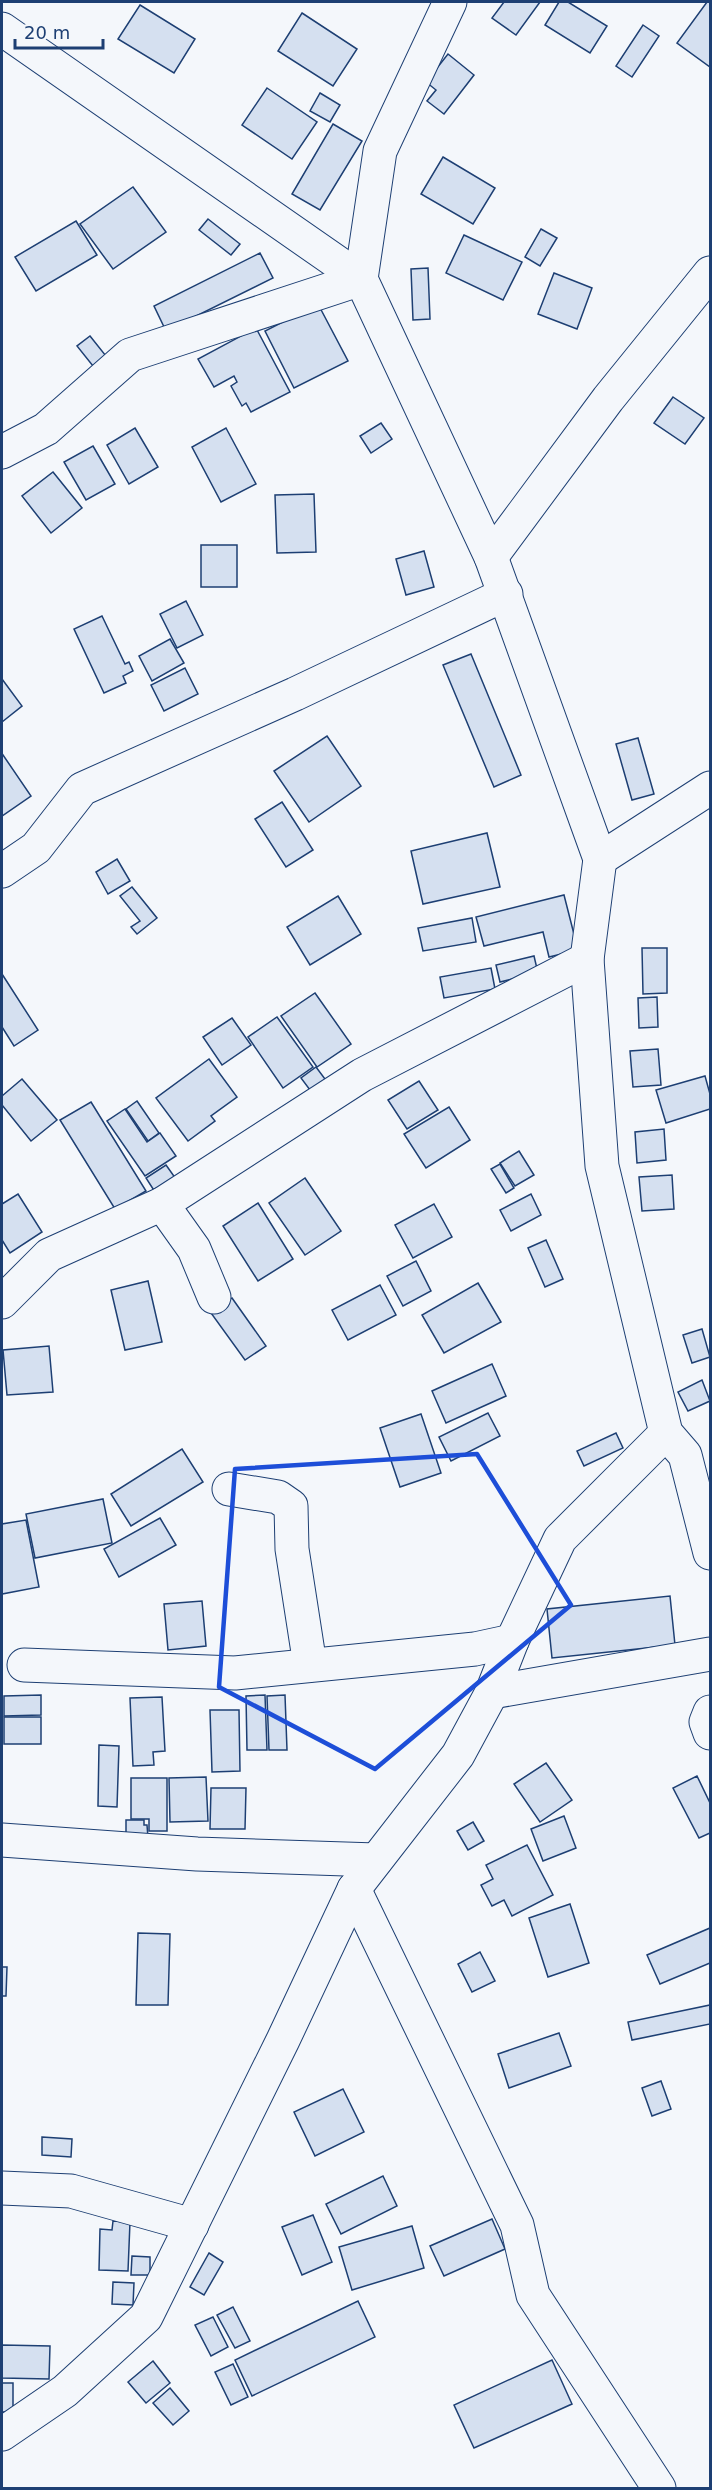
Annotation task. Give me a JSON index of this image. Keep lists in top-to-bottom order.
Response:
{
  "scale_bar": "20 m"
}
